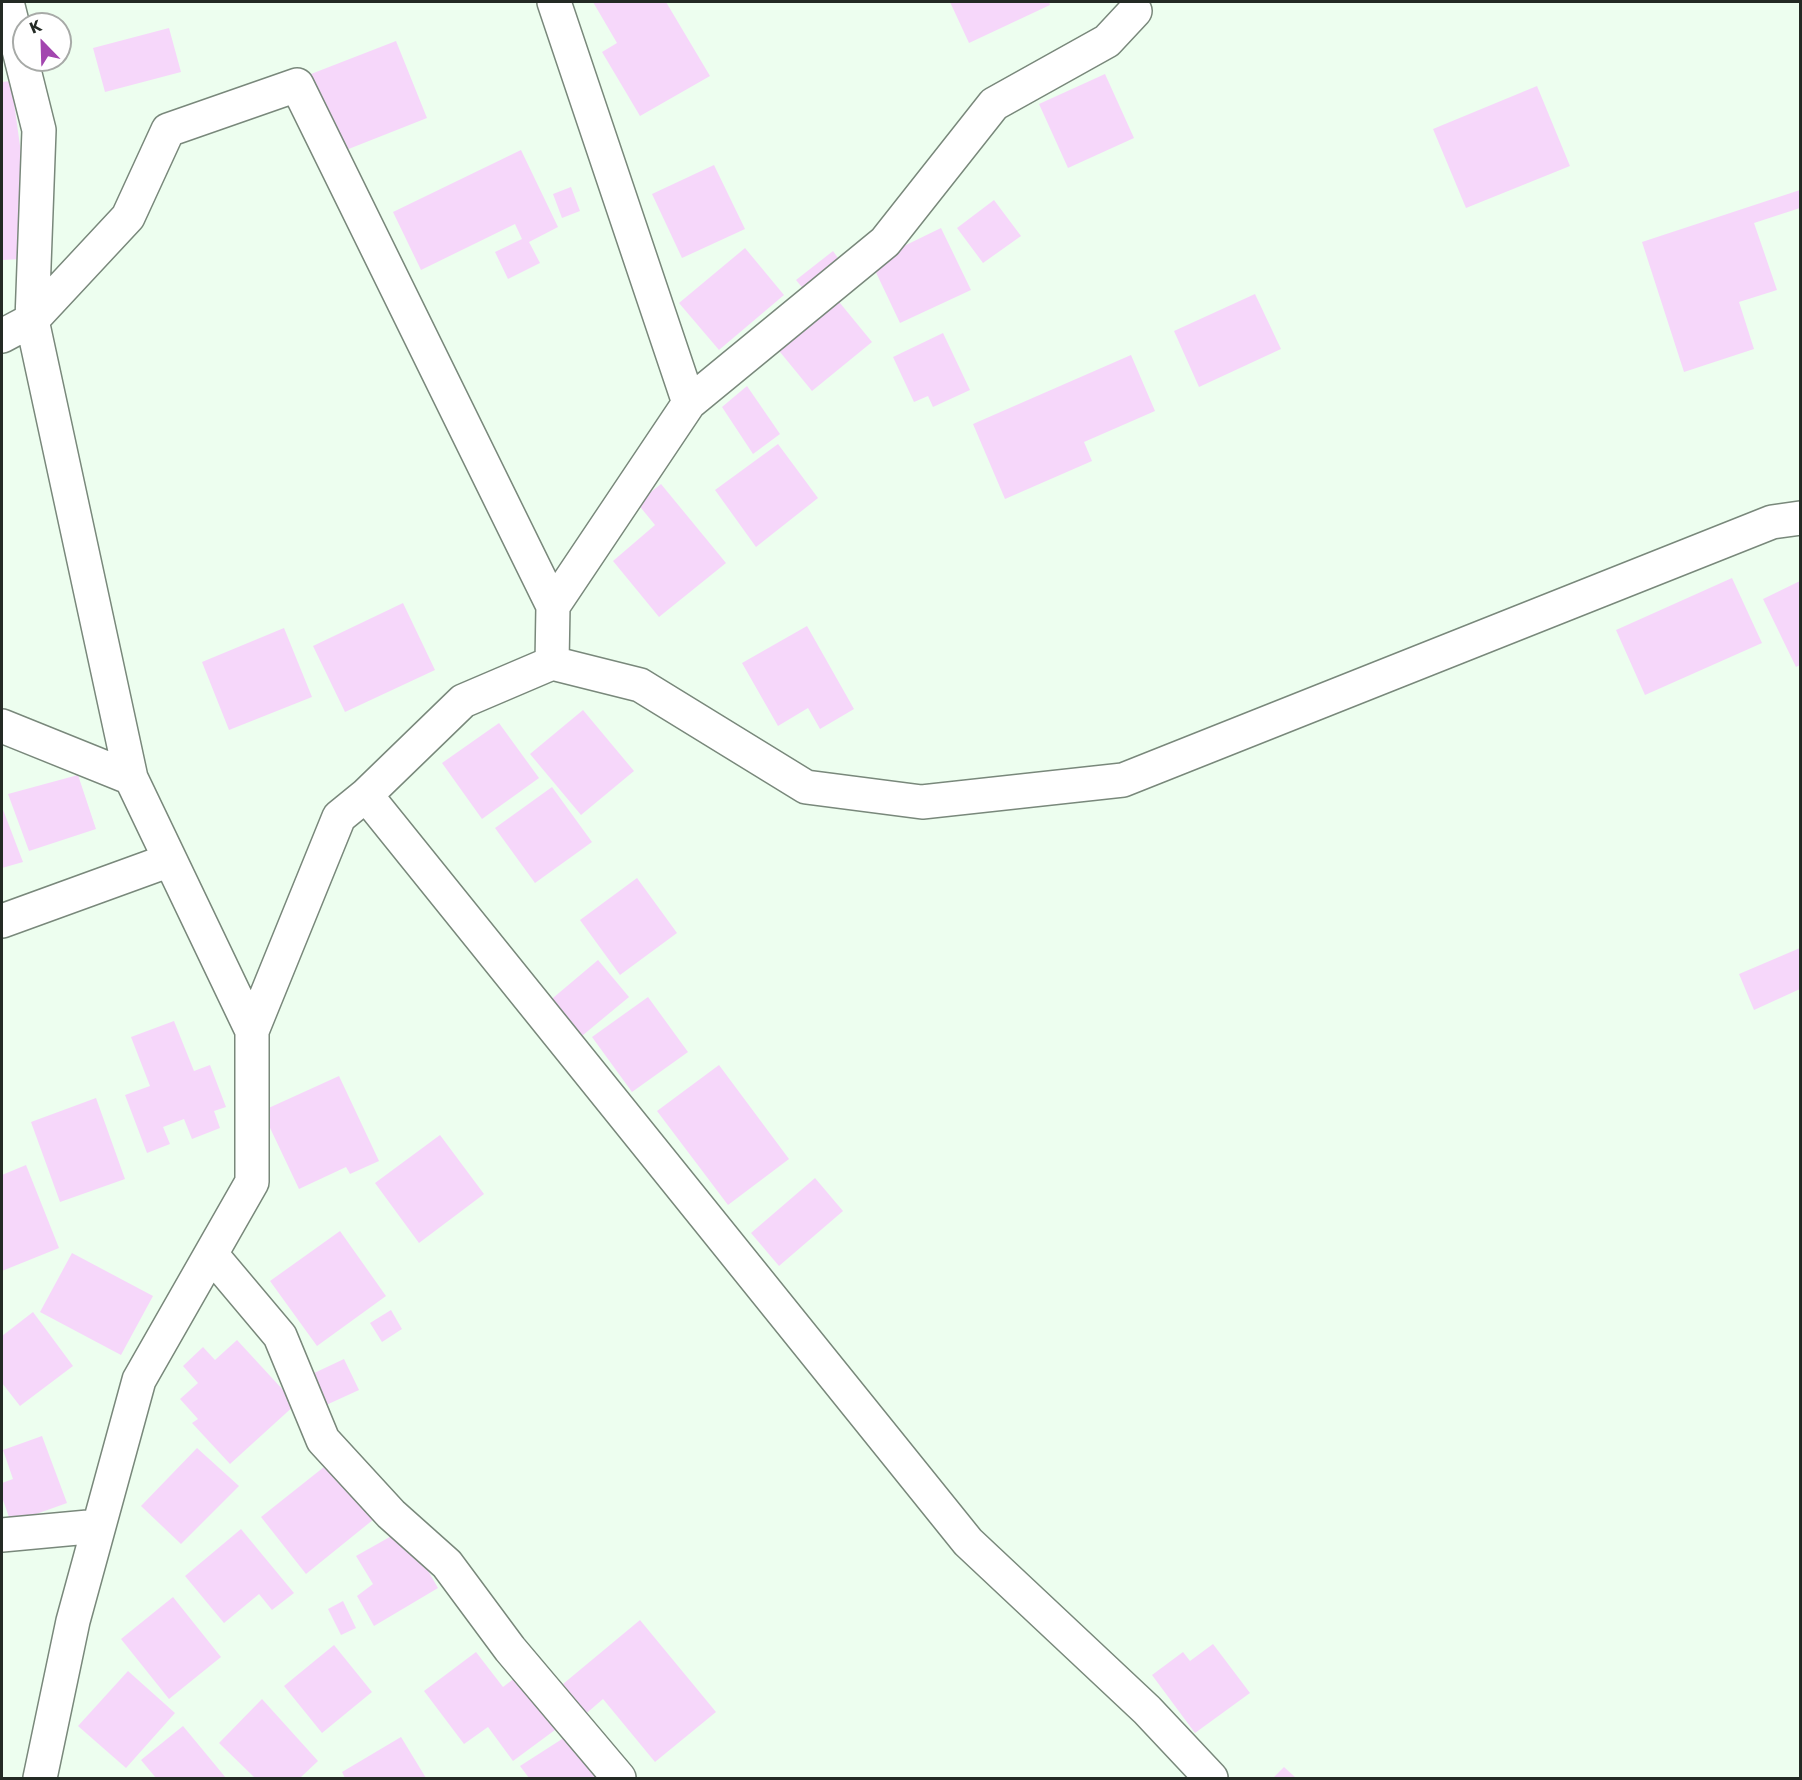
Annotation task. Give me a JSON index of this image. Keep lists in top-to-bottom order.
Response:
{
  "north": "top left"
}
